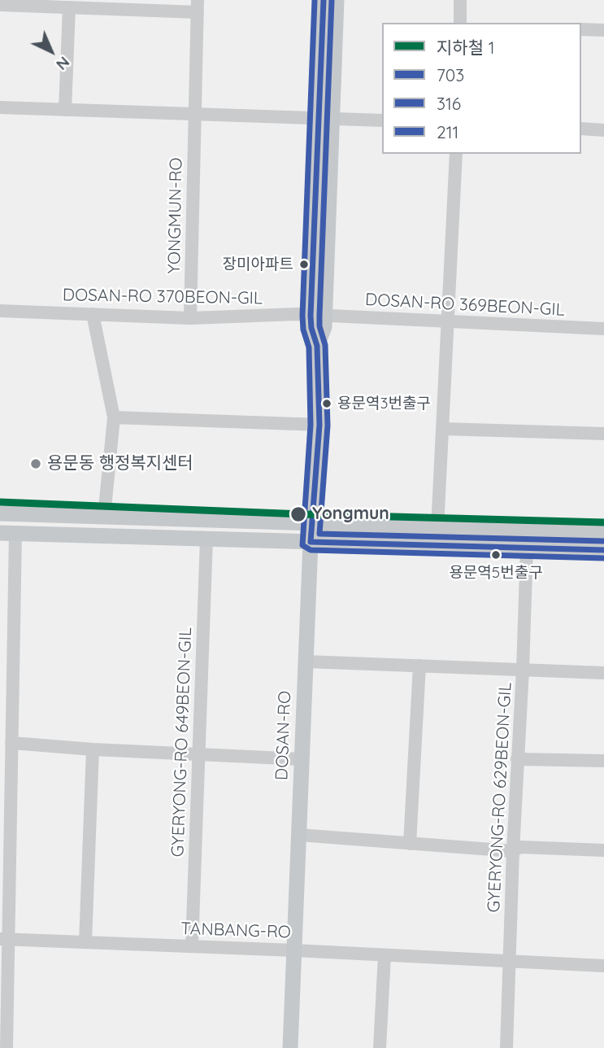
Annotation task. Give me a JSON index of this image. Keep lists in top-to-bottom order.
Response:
{
  "streets": {
    "main road": ["DOSAN-RO"],
    "street": [
      "YONGMUN-RO",
      "DOSAN-RO 370BEON-GIL",
      "DOSAN-RO 369BEON-GIL",
      "GYERYONG-RO 649BEON-GIL",
      "GYERYONG-RO 629BEON-GIL",
      "TANBANG-RO"
    ]
  },
  "crossings": [
    ["YONGMUN-RO", "DOSAN-RO 370BEON-GIL"],
    ["DOSAN-RO 370BEON-GIL", "DOSAN-RO 369BEON-GIL"],
    ["DOSAN-RO 370BEON-GIL", "DOSAN-RO"],
    ["DOSAN-RO 369BEON-GIL", "DOSAN-RO"],
    ["DOSAN-RO", "TANBANG-RO"],
    ["GYERYONG-RO 649BEON-GIL", "TANBANG-RO"],
    ["GYERYONG-RO 629BEON-GIL", "TANBANG-RO"]
  ],
  "places": [
    "장미아파트",
    "용문역3번출구",
    "용문동 행정복지센터",
    "Yongmun",
    "용문역5번출구"
  ],
  "lines": [
    "transit line 703",
    "transit line 316",
    "transit line 211",
    "metro line 1"
  ],
  "legend": [
    "지하철 1",
    "703",
    "316",
    "211"
  ],
  "north": "bottom right"
}
